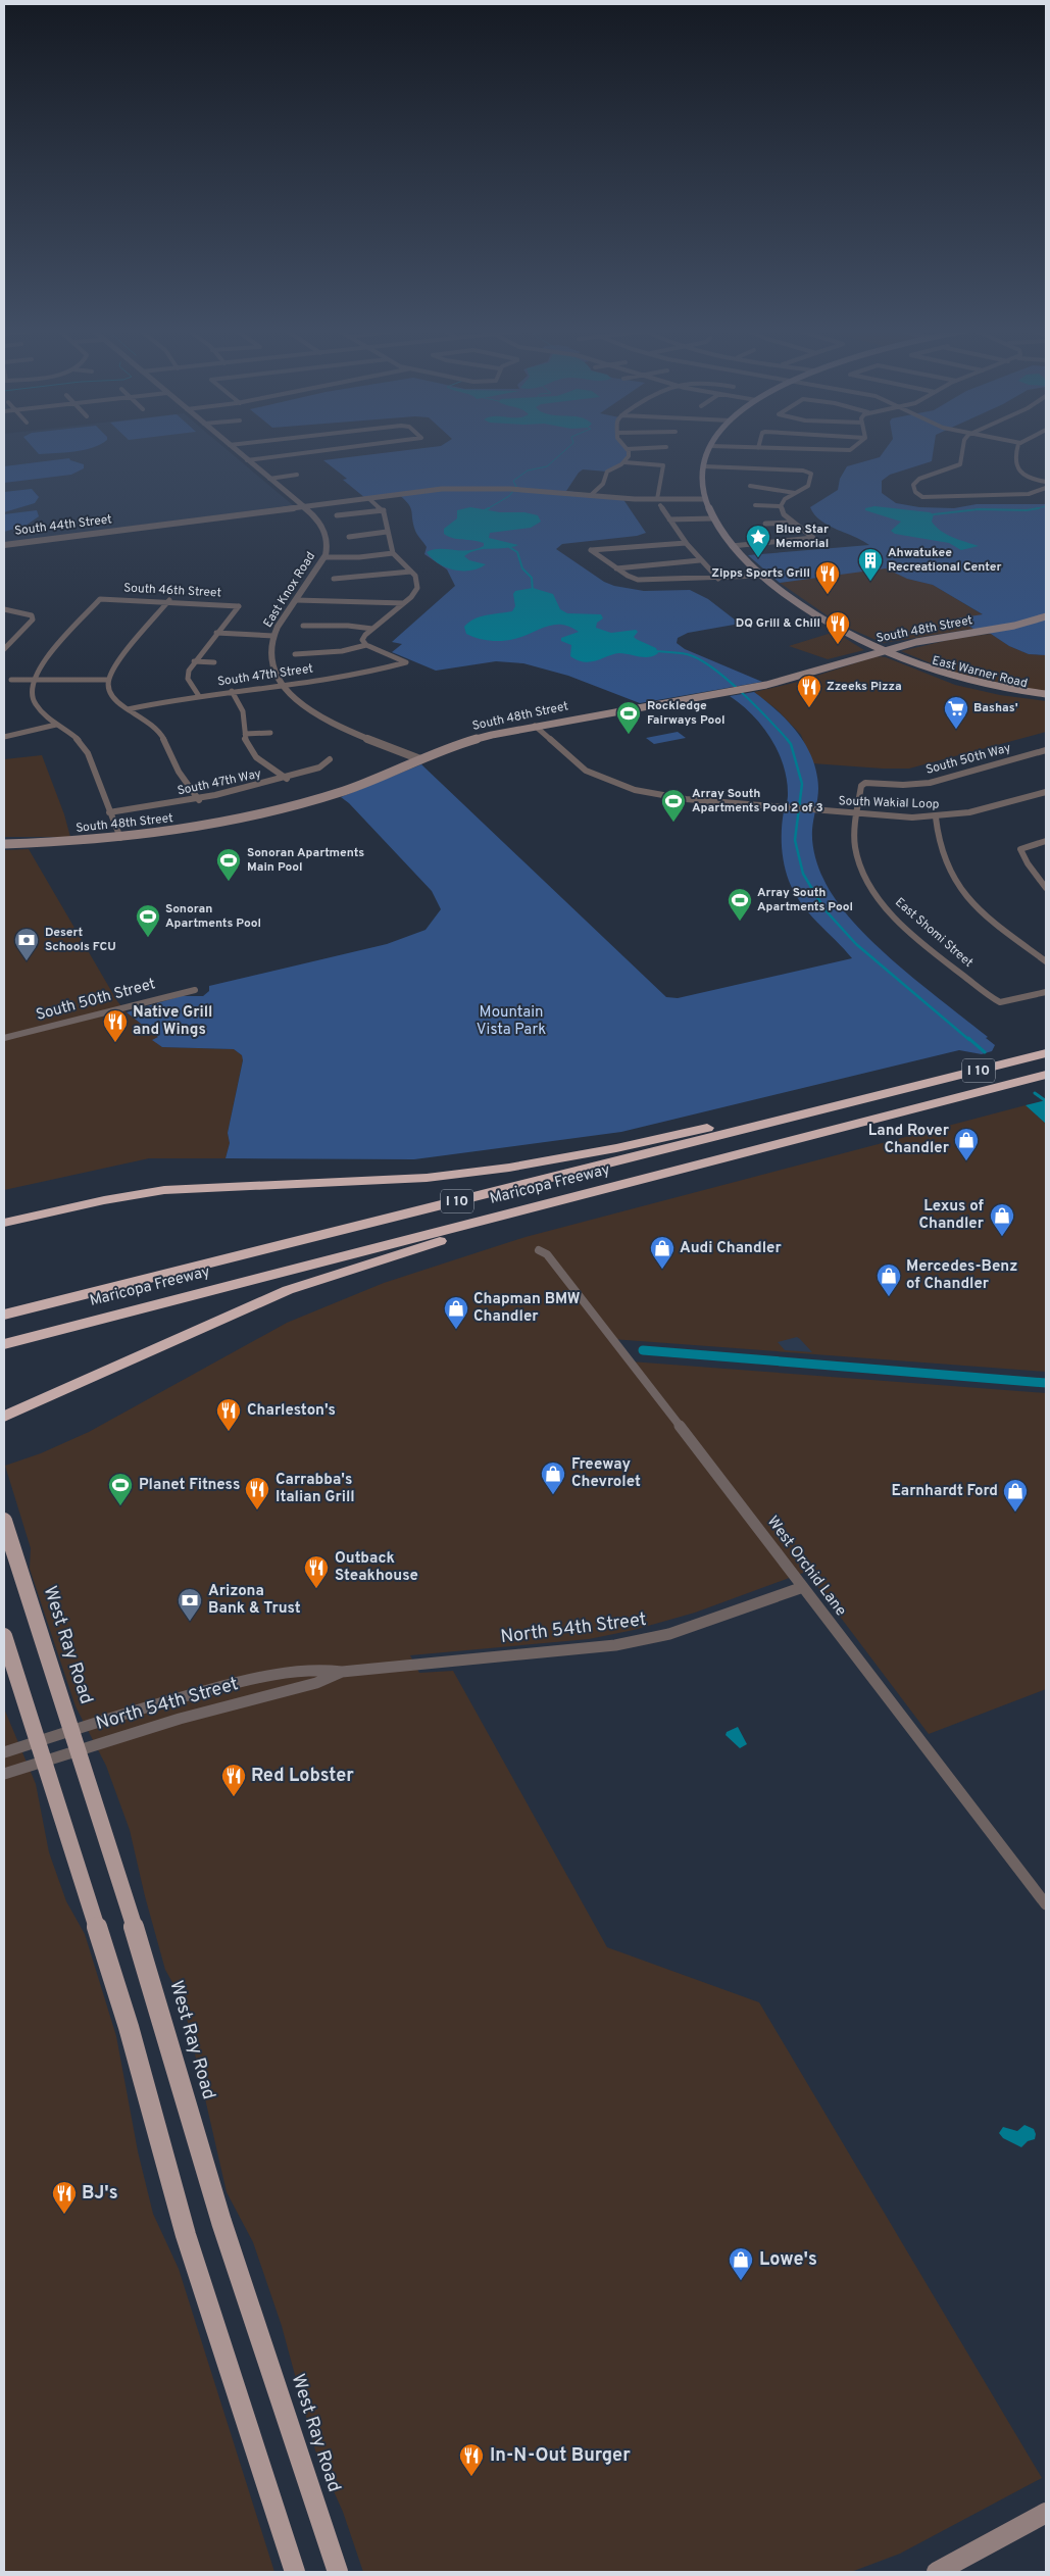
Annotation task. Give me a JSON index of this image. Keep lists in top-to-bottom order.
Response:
{
  "streets": {
    "highway": ["I 10", "Maricopa Freeway"],
    "main road": ["South 48th Street", "East Warner Road", "West Ray Road"],
    "street": [
      "South 44th Street",
      "East Knox Road",
      "South 46th Street",
      "South 47th Street",
      "South 50th Way",
      "South 47th Way",
      "South Wakial Loop",
      "East Shomi Street",
      "South 50th Street",
      "West Orchid Lane",
      "North 54th Street"
    ]
  },
  "crossings": [
    ["South 44th Street", "East Knox Road"],
    ["South 44th Street", "East Warner Road"],
    ["East Knox Road", "South 48th Street"],
    ["East Knox Road", "South 47th Street"],
    ["South 48th Street", "East Warner Road"],
    ["South 48th Street", "South Wakial Loop"],
    ["South 50th Way", "East Shomi Street"],
    ["South Wakial Loop", "East Shomi Street"],
    ["West Orchid Lane", "North 54th Street"],
    ["North 54th Street", "West Ray Road"]
  ],
  "parks": ["Mountain Vista Park"],
  "places": {
    "place": ["Blue Star Memorial"],
    "building": ["Ahwatukee Recreational Center"],
    "restaurant": [
      "Zipps Sports Grill",
      "DQ Grill & Chill",
      "Zzeeks Pizza",
      "Native Grill and Wings",
      "Charleston's",
      "Carrabba's Italian Grill",
      "Outback Steakhouse",
      "Red Lobster",
      "BJ's",
      "In-N-Out Burger"
    ],
    "supermarket": ["Bashas'"],
    "sports": [
      "Rockledge Fairways Pool",
      "Array South Apartments Pool 2 of 3",
      "Sonoran Apartments Main Pool",
      "Array South Apartments Pool",
      "Sonoran Apartments Pool",
      "Planet Fitness"
    ],
    "bank": ["Desert Schools FCU", "Arizona Bank & Trust"],
    "shop": [
      "Land Rover Chandler",
      "Lexus of Chandler",
      "Audi Chandler",
      "Mercedes-Benz of Chandler",
      "Chapman BMW Chandler",
      "Freeway Chevrolet",
      "Earnhardt Ford",
      "Lowe's"
    ]
  }
}
